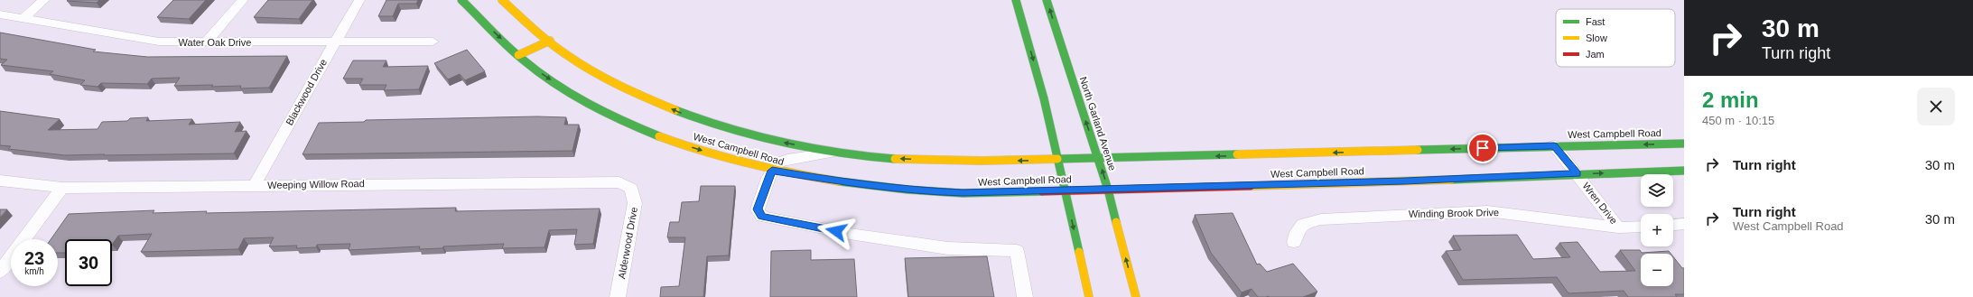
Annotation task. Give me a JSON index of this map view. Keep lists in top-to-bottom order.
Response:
{
  "streets": {
    "main road": ["North Garland Avenue", "West Campbell Road"],
    "street": [
      "Water Oak Drive",
      "Blackwood Drive",
      "Weeping Willow Road",
      "Wren Drive",
      "Winding Brook Drive",
      "Alderwood Drive"
    ]
  },
  "crossings": [
    ["Water Oak Drive", "Blackwood Drive"],
    ["Blackwood Drive", "Weeping Willow Road"],
    ["North Garland Avenue", "West Campbell Road"],
    ["West Campbell Road", "Wren Drive"],
    ["Weeping Willow Road", "Alderwood Drive"],
    ["Wren Drive", "Winding Brook Drive"]
  ],
  "legend": ["Fast", "Slow", "Jam"],
  "page": {
    "turn": ["30 m", "Turn right"],
    "heading": ["2 min", "450 m · 10:15"],
    "list": [
      {
        "name": "Turn right",
        "value": "30 m"
      },
      {
        "name": "Turn right",
        "note": "West Campbell Road",
        "value": "30 m"
      }
    ],
    "map_buttons": ["+", "−"],
    "speed": "23 km/h",
    "limit": "30"
  }
}
